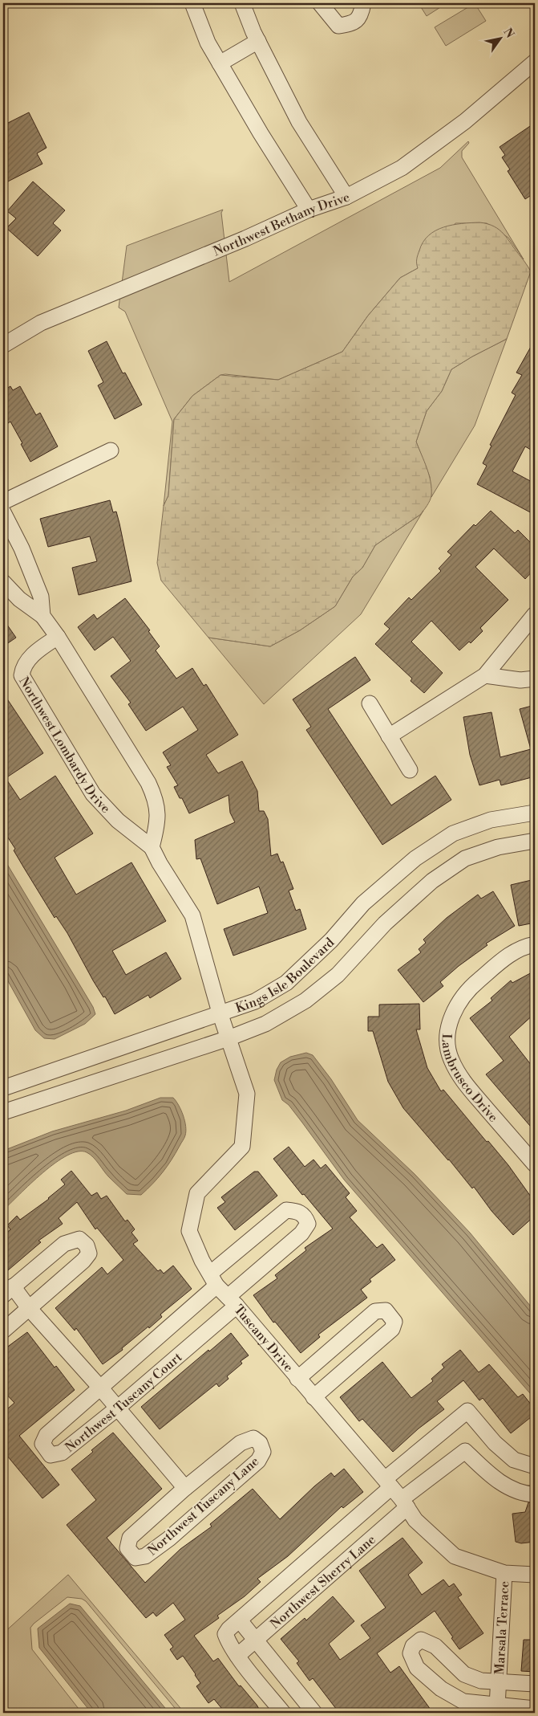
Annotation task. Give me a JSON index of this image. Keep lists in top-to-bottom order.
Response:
{
  "streets": {
    "street": [
      "Northwest Bethany Drive",
      "Northwest Lombardy Drive",
      "Kings Isle Boulevard",
      "Lambrusco Drive",
      "Tuscany Drive",
      "Northwest Tuscany Court",
      "Northwest Tuscany Lane",
      "Northwest Sherry Lane",
      "Marsala Terrace"
    ]
  },
  "crossings": [
    ["Northwest Lombardy Drive", "Kings Isle Boulevard"],
    ["Northwest Lombardy Drive", "Tuscany Drive"],
    ["Kings Isle Boulevard", "Tuscany Drive"],
    ["Tuscany Drive", "Northwest Tuscany Court"],
    ["Tuscany Drive", "Northwest Sherry Lane"],
    ["Tuscany Drive", "Marsala Terrace"]
  ],
  "north": "top right"
}
